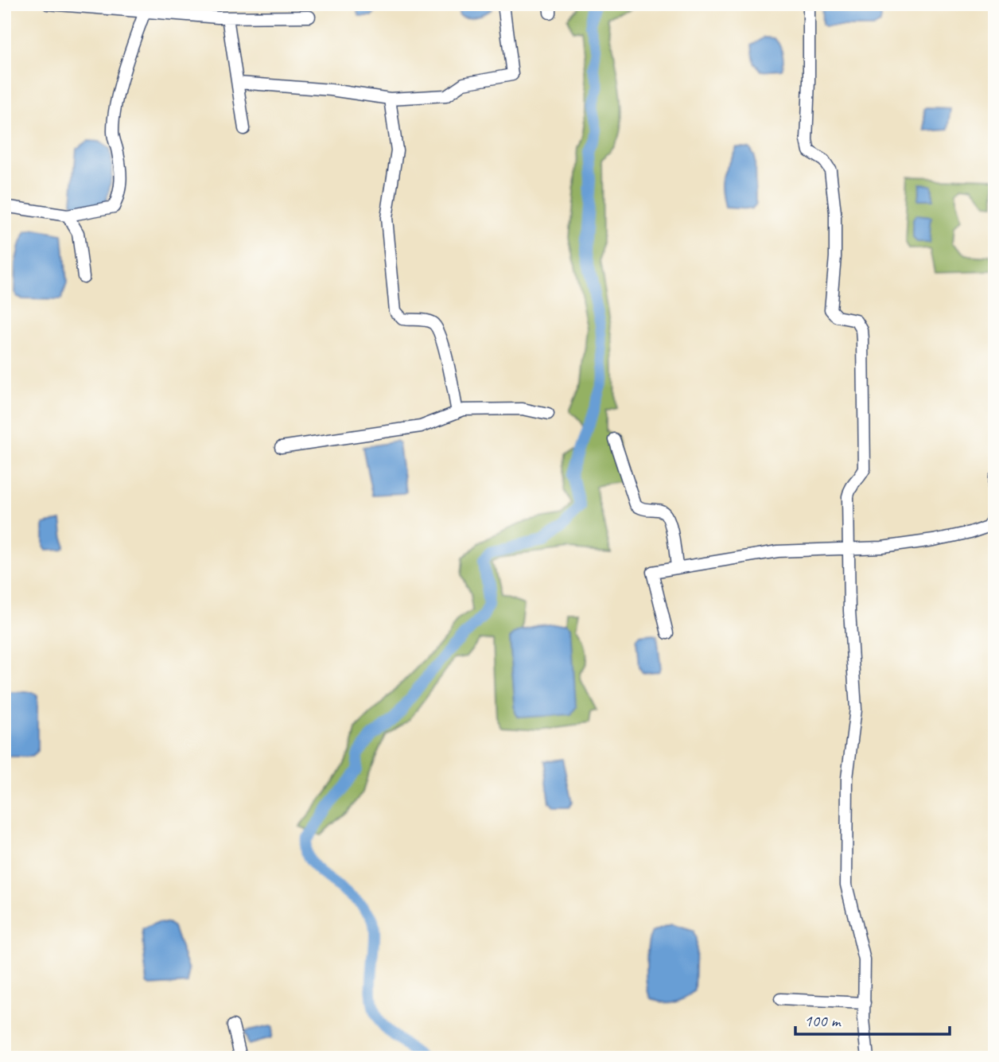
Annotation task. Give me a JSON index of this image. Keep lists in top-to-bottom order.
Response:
{
  "scale_bar": "100 m"
}
